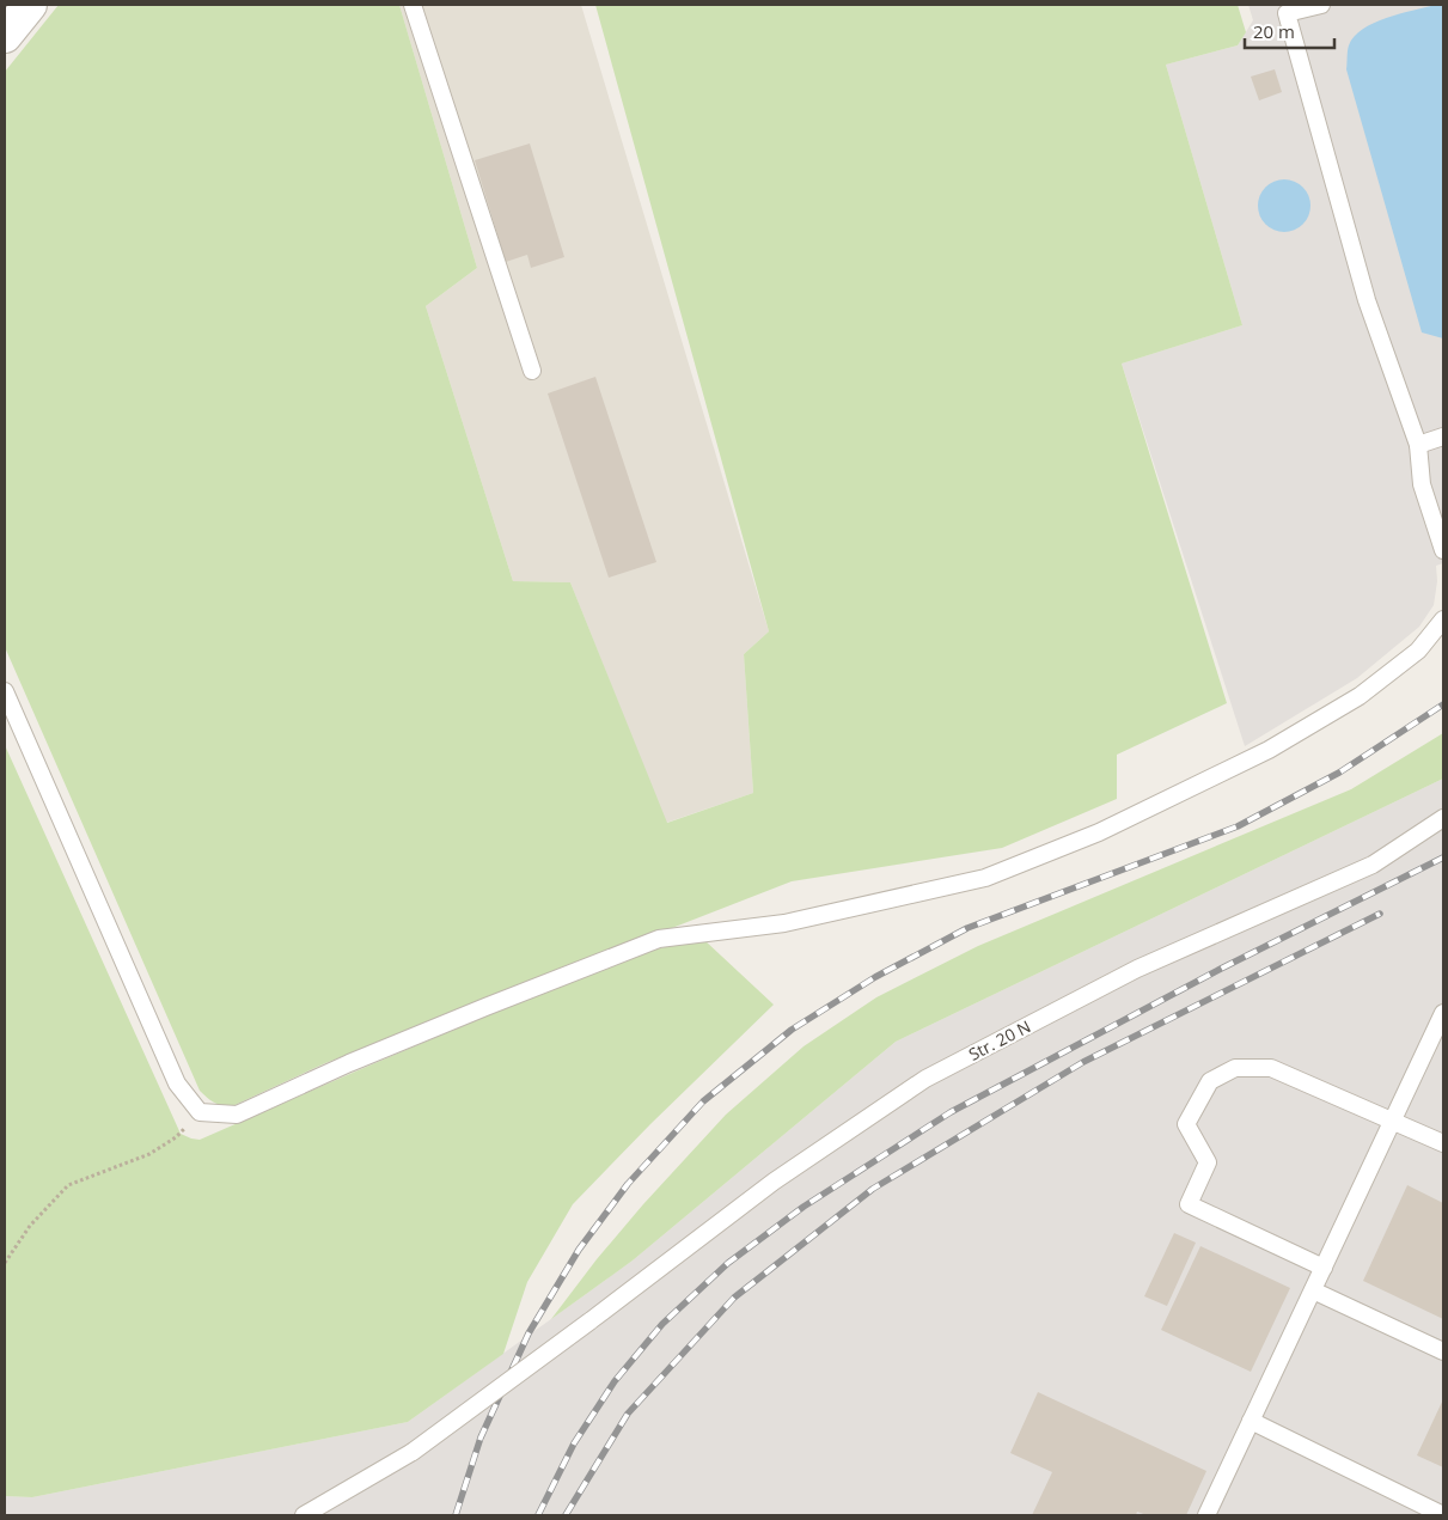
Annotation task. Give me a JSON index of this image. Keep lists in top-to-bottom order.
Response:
{
  "streets": {
    "lane": ["Str. 20 N"]
  },
  "scale_bar": "20 m"
}
